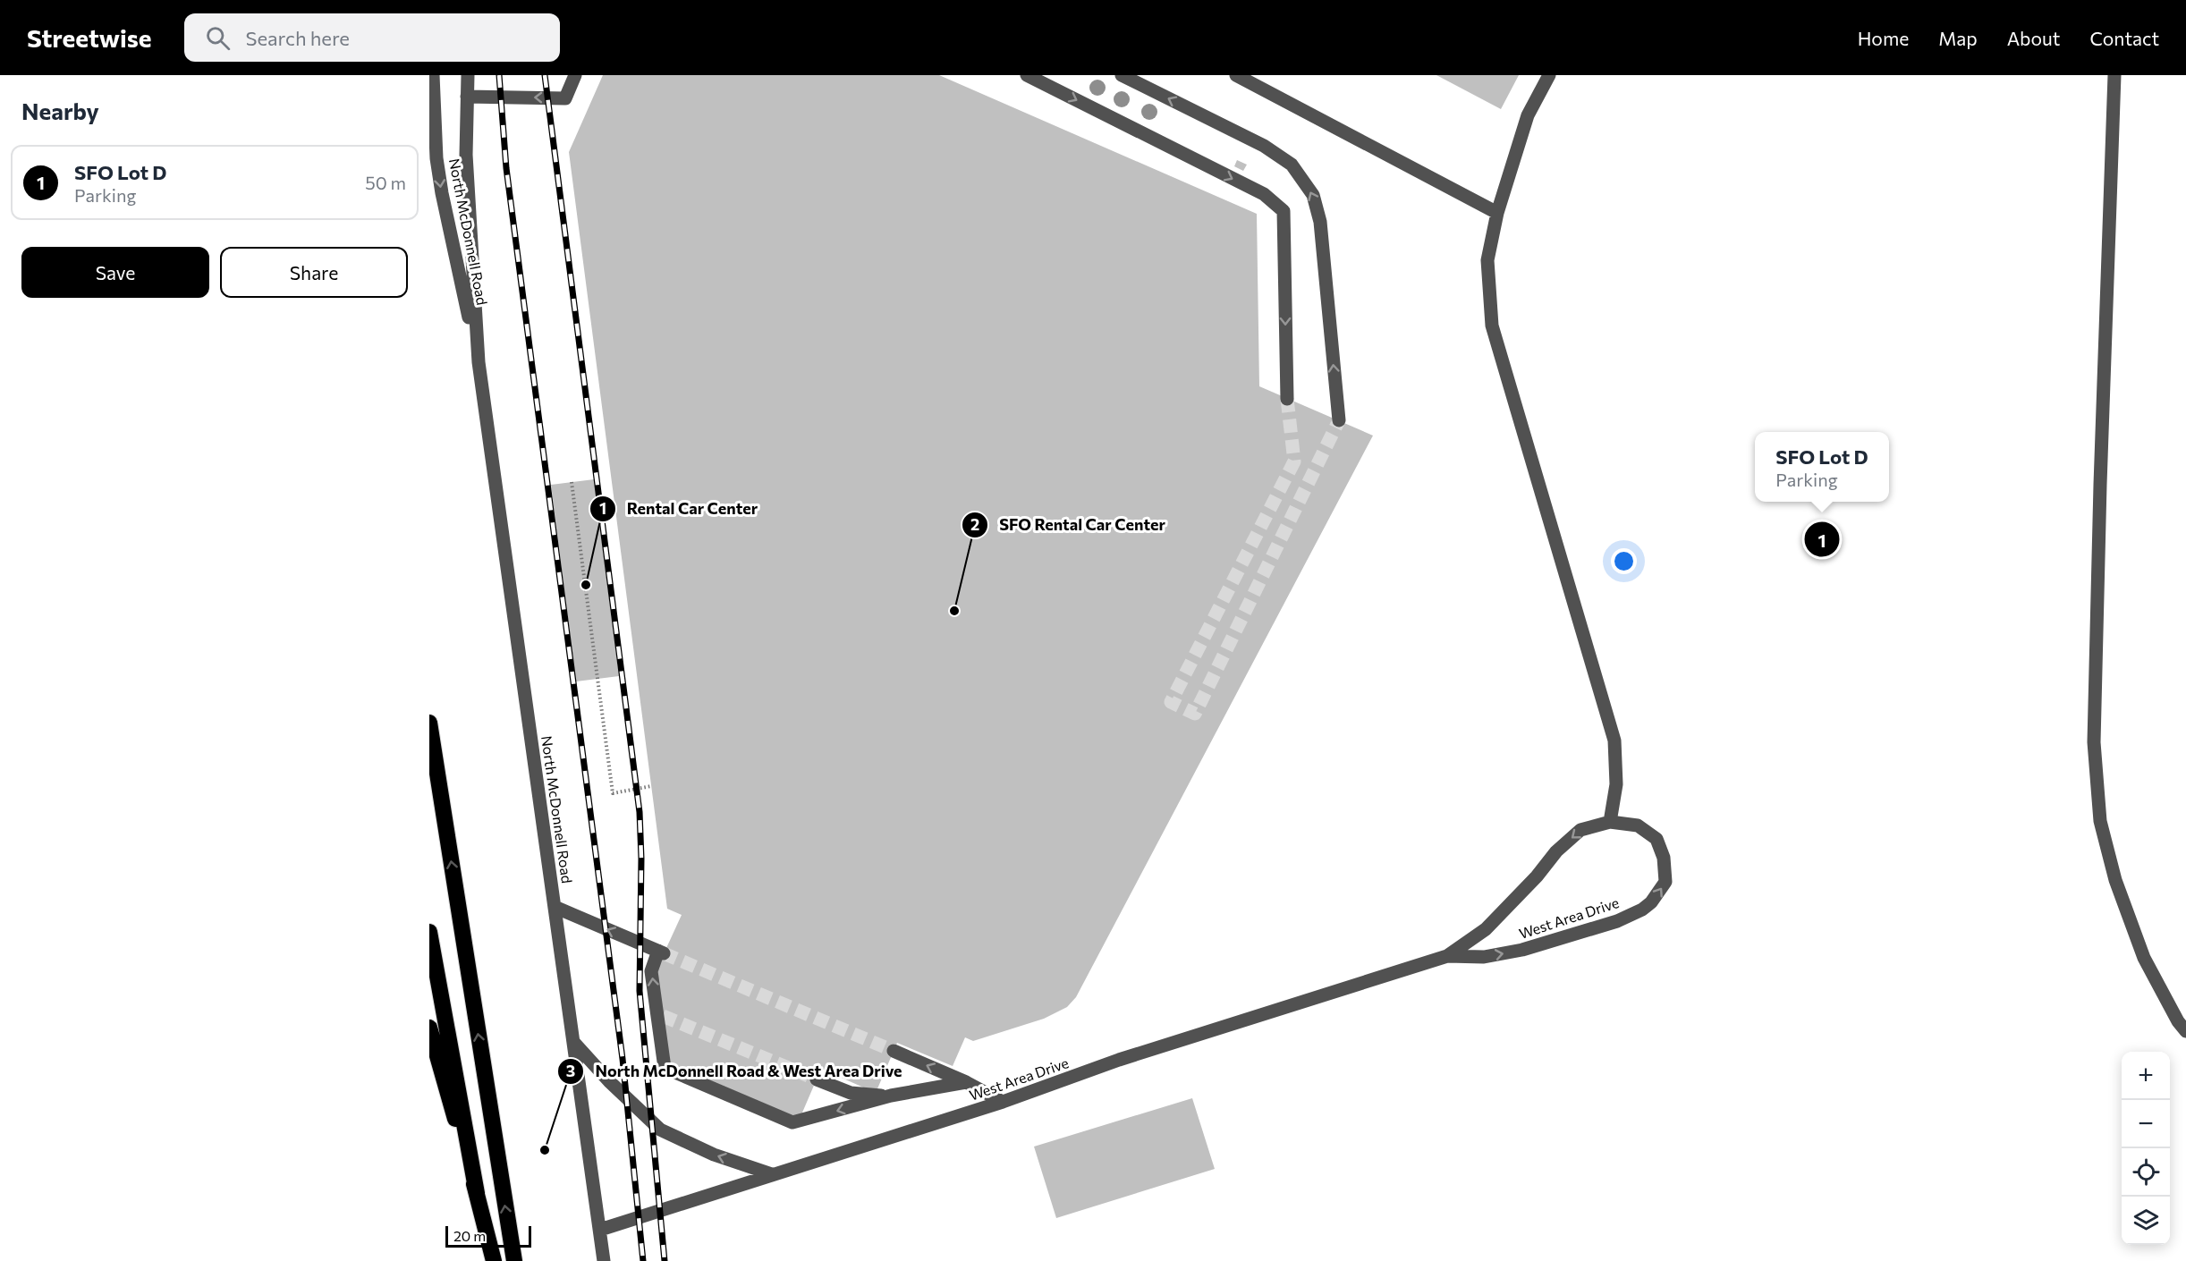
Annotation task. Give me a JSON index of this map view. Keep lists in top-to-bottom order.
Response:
{
  "streets": {
    "street": ["North McDonnell Road", "West Area Drive"]
  },
  "crossings": [
    ["North McDonnell Road", "West Area Drive"]
  ],
  "places": ["Rental Car Center", "SFO Rental Car Center", "North McDonnell Road & West Area Drive"],
  "scale_bar": "20 m",
  "page": {
    "header": "Streetwise",
    "search": "Search here",
    "nav": [
      "Home",
      "Map",
      "About",
      "Contact"
    ],
    "heading": "Nearby",
    "list": [
      {
        "mark": "1",
        "name": "SFO Lot D",
        "note": "Parking",
        "value": "50 m"
      }
    ],
    "buttons": ["Save", "Share"],
    "popup": ["SFO Lot D", "Parking"],
    "pins": "1",
    "map_buttons": ["+", "−"],
    "scale": "20 m"
  }
}
